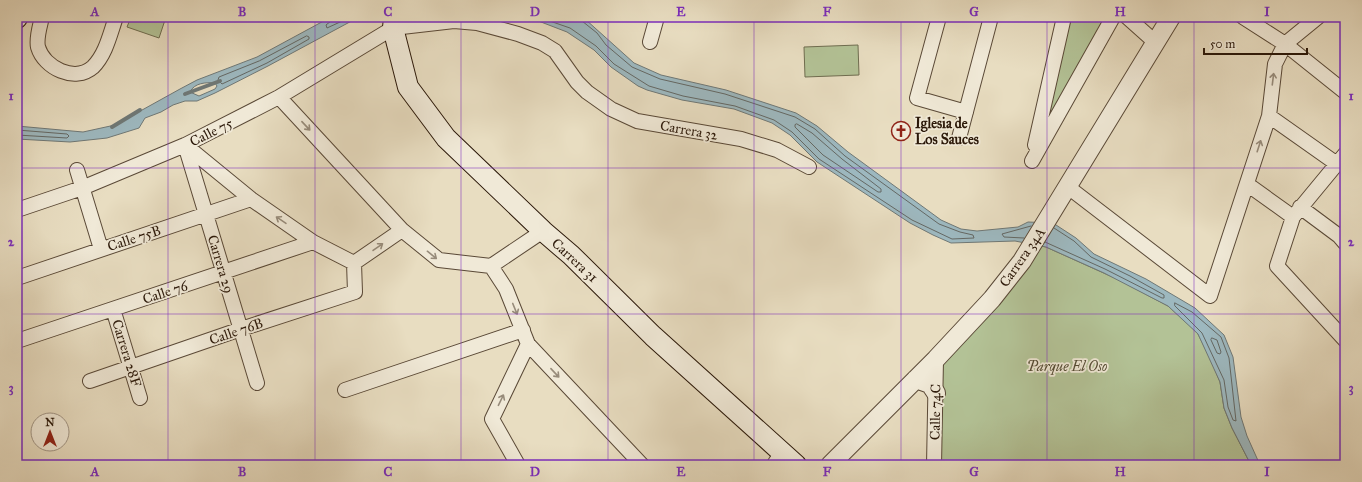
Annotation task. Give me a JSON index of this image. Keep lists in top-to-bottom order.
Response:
{
  "streets": {
    "main road": ["Carrera 31"],
    "street": [
      "Carrera 32",
      "Calle 75",
      "Calle 75B",
      "Carrera 34A",
      "Carrera 29",
      "Calle 76",
      "Calle 76B",
      "Carrera 28F",
      "Calle 74C"
    ]
  },
  "crossings": [
    ["Carrera 32", "Calle 75"],
    ["Carrera 32", "Carrera 31"],
    ["Calle 75", "Carrera 31"],
    ["Calle 75", "Carrera 29"],
    ["Calle 75B", "Carrera 29"],
    ["Carrera 34A", "Calle 74C"],
    ["Carrera 29", "Calle 76"],
    ["Carrera 29", "Calle 76B"],
    ["Calle 76", "Carrera 28F"],
    ["Calle 76B", "Carrera 28F"]
  ],
  "parks": ["Parque El Oso"],
  "places": {
    "church": ["Iglesia de Los Sauces"]
  },
  "scale_bar": "50 m",
  "north": "top",
  "grid": {
    "columns": [
      "A",
      "B",
      "C",
      "D",
      "E",
      "F",
      "G",
      "H",
      "I"
    ],
    "rows": ["1", "2", "3"]
  }
}
